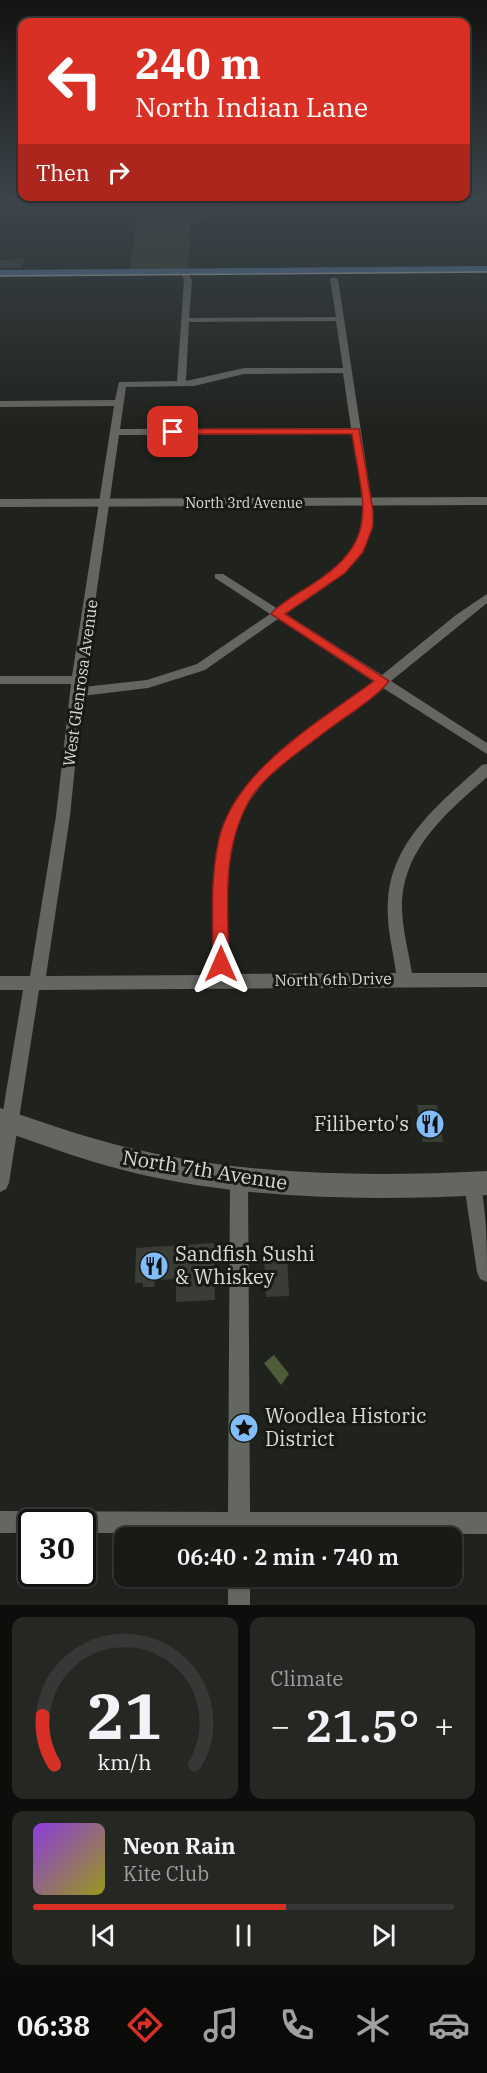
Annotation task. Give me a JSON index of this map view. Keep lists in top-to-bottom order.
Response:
{
  "streets": {
    "street": [
      "North 3rd Avenue",
      "West Glenrosa Avenue",
      "North 6th Drive",
      "North 7th Avenue"
    ]
  },
  "crossings": [
    ["North 3rd Avenue", "West Glenrosa Avenue"],
    ["West Glenrosa Avenue", "North 6th Drive"],
    ["West Glenrosa Avenue", "North 7th Avenue"]
  ],
  "places": {
    "restaurant": ["Filiberto's", "Sandfish Sushi & Whiskey"],
    "place": ["Woodlea Historic District"]
  },
  "page": {
    "turn": ["240 m", "North Indian Lane"],
    "then": "Then",
    "limit": "30",
    "trip": "06:40 · 2 min · 740 m",
    "tile": "Climate",
    "heat": ["−", "21.5°", "+"],
    "song": ["Neon Rain", "Kite Club"],
    "tabs": "06:38",
    "gauge": ["21", "km/h"]
  }
}
